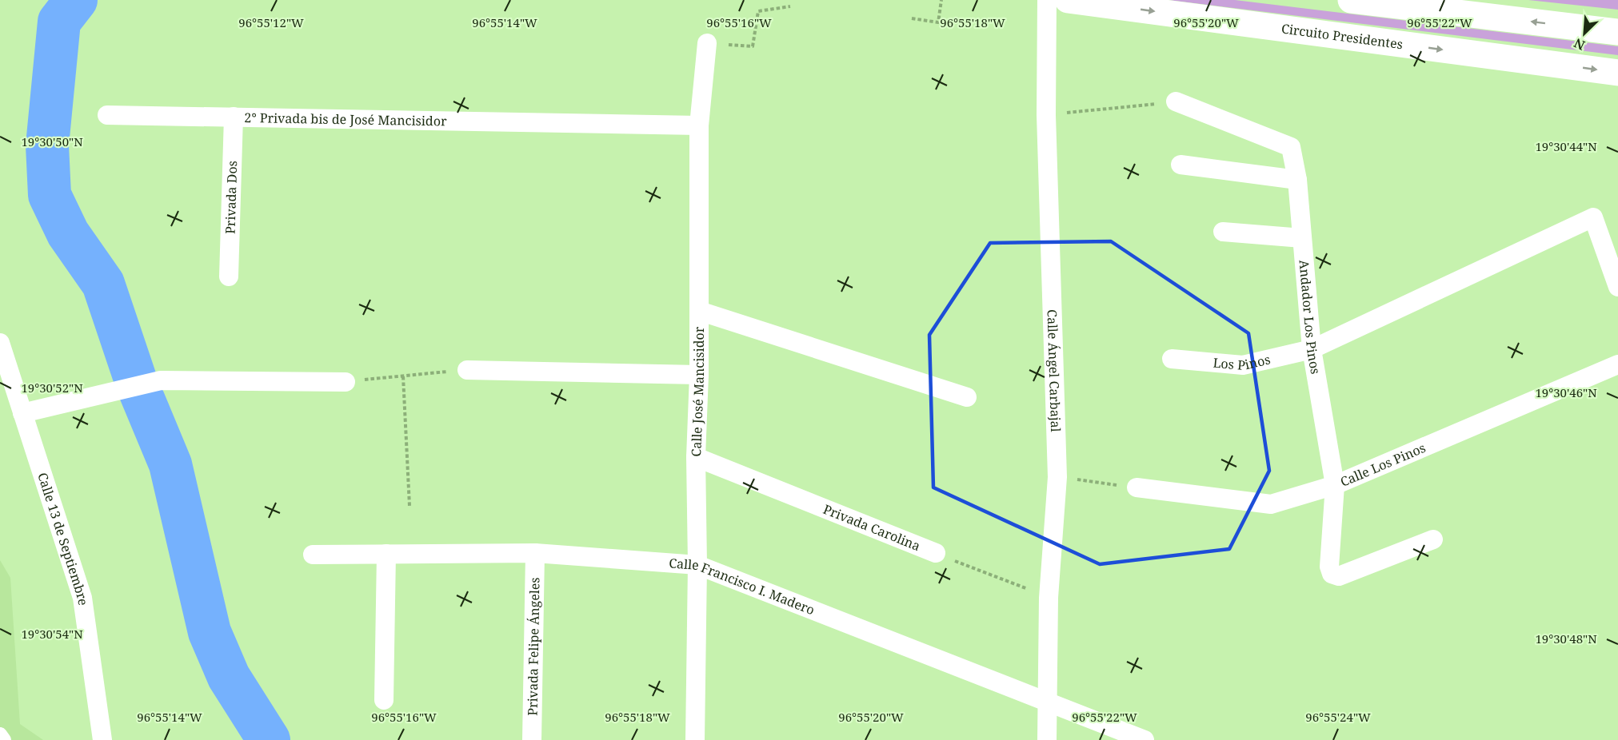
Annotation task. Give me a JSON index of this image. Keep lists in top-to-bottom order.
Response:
{
  "streets": {
    "main road": ["Circuito Presidentes"],
    "street": [
      "2° Privada bis de José Mancisidor",
      "Privada Dos",
      "Andador Los Pinos",
      "Los Pinos",
      "Calle Ángel Carbajal",
      "Calle José Mancisidor",
      "Calle Los Pinos",
      "Privada Carolina",
      "Calle 13 de Septiembre",
      "Calle Francisco I. Madero",
      "Privada Felipe Ángeles"
    ]
  },
  "crossings": [
    ["2° Privada bis de José Mancisidor", "Privada Dos"],
    ["2° Privada bis de José Mancisidor", "Calle José Mancisidor"],
    ["Andador Los Pinos", "Los Pinos"],
    ["Andador Los Pinos", "Calle Los Pinos"],
    ["Calle Ángel Carbajal", "Privada Carolina"],
    ["Calle Ángel Carbajal", "Calle Francisco I. Madero"],
    ["Calle José Mancisidor", "Privada Carolina"],
    ["Calle José Mancisidor", "Calle Francisco I. Madero"],
    ["Calle Francisco I. Madero", "Privada Felipe Ángeles"]
  ],
  "north": "bottom left",
  "coordinates": [
    "96°55'12\"W",
    "96°55'14\"W",
    "96°55'16\"W",
    "96°55'18\"W",
    "96°55'20\"W",
    "96°55'22\"W",
    "19°30'50\"N",
    "19°30'44\"N",
    "19°30'52\"N",
    "19°30'46\"N",
    "19°30'54\"N",
    "19°30'48\"N",
    "96°55'24\"W"
  ]
}
